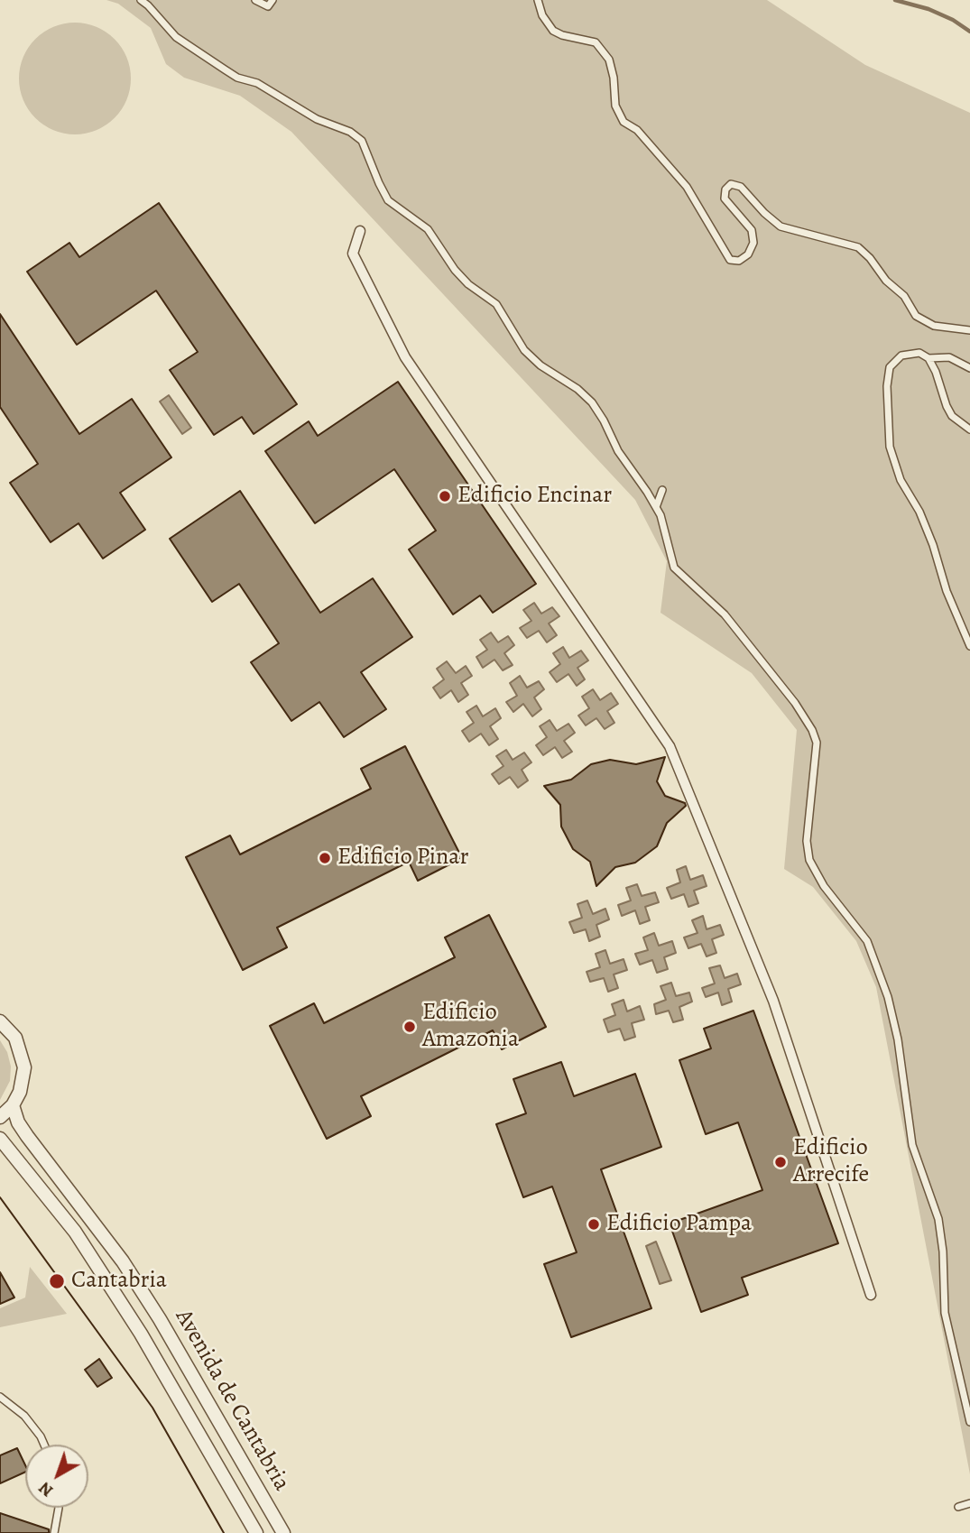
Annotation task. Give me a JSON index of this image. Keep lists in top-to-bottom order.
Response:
{
  "streets": {
    "street": ["Avenida de Cantabria"]
  },
  "places": [
    "Edificio Encinar",
    "Edificio Pinar",
    "Edificio Amazonia",
    "Edificio Arrecife",
    "Edificio Pampa",
    "Cantabria"
  ],
  "north": "bottom left"
}
